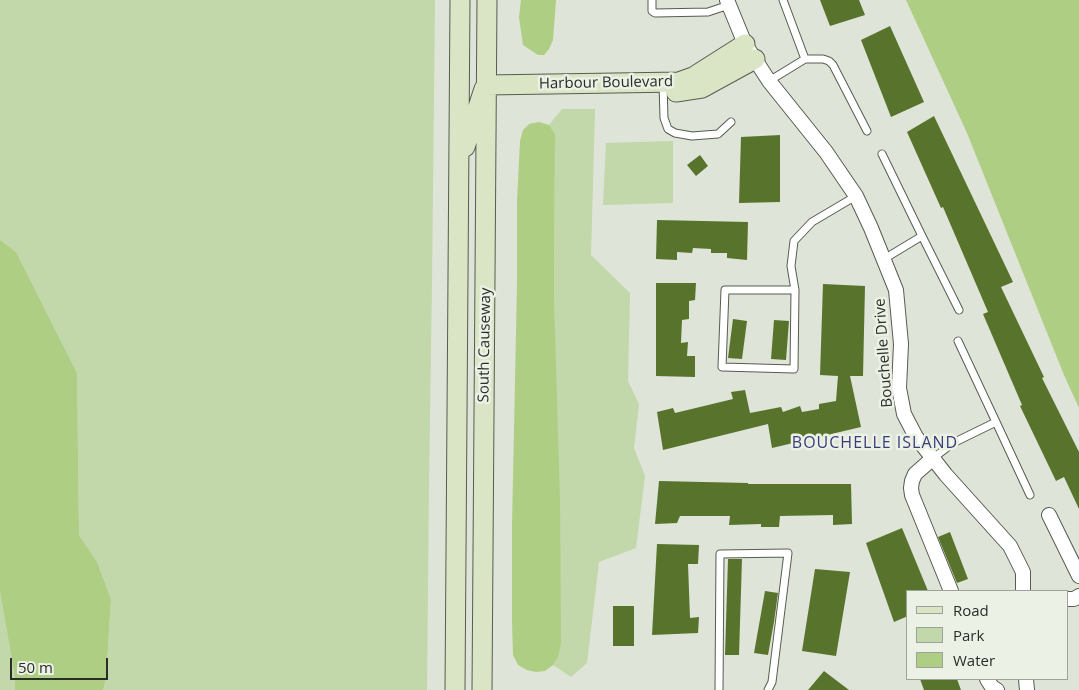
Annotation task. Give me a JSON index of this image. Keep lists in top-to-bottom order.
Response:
{
  "streets": {
    "main road": ["Harbour Boulevard", "South Causeway"],
    "street": ["Bouchelle Drive"]
  },
  "crossings": [
    ["Harbour Boulevard", "South Causeway"],
    ["Harbour Boulevard", "Bouchelle Drive"]
  ],
  "districts": ["BOUCHELLE ISLAND"],
  "legend": ["Road", "Park", "Water"],
  "scale_bar": "50 m"
}
